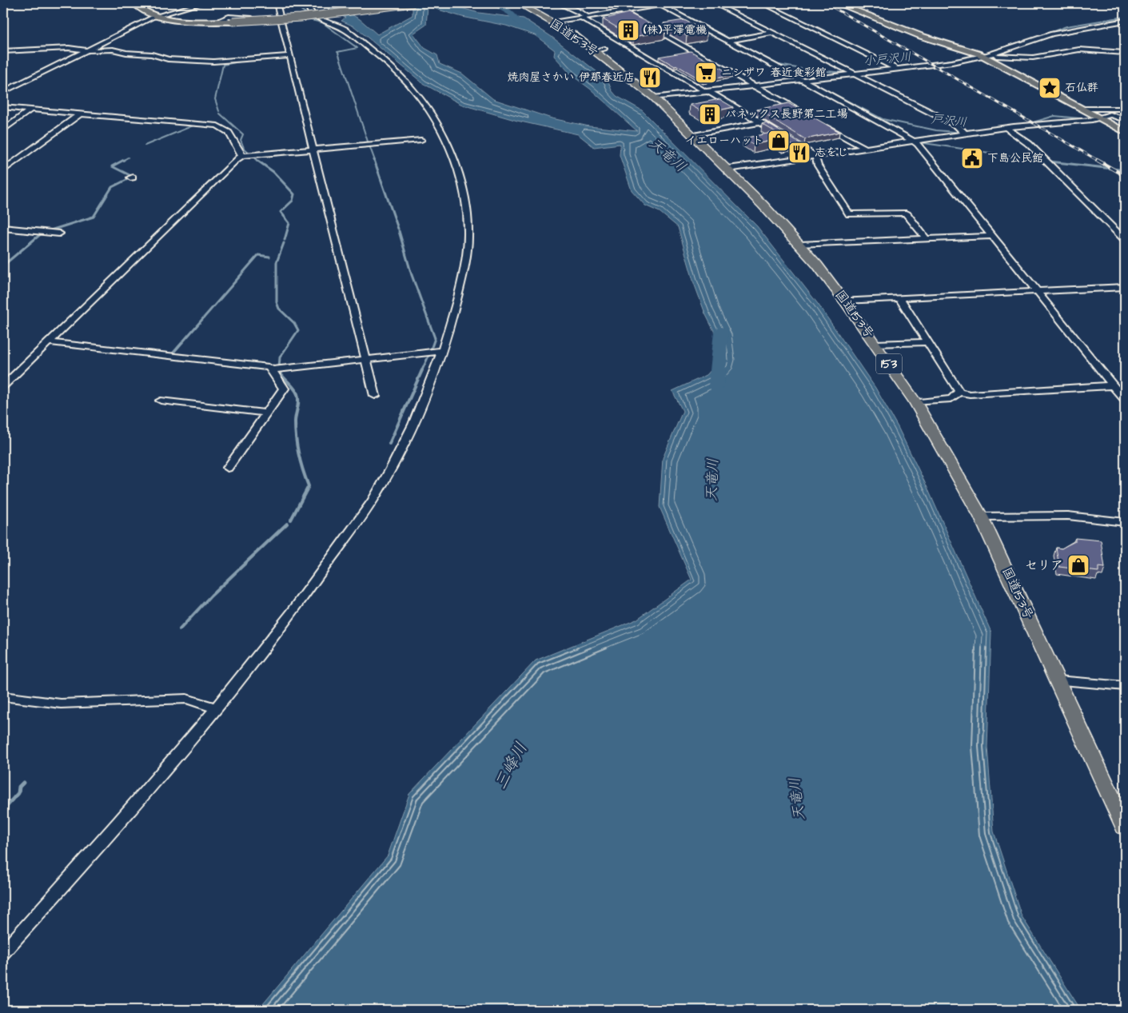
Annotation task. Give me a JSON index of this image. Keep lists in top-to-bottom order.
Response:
{
  "streets": {
    "highway": ["国道153号", "153"]
  },
  "water": [
    "小戸沢川",
    "戸沢川",
    "天竜川",
    "三峰川"
  ],
  "places": {
    "building": ["(株)平澤電機", "パネックス長野第二工場"],
    "supermarket": ["ニシザワ 春近食彩館"],
    "restaurant": ["焼肉屋さかい 伊那春近店", "志をじ"],
    "place": ["石仏群"],
    "shop": ["イエローハット", "セリア"],
    "public building": ["下島公民館"]
  }
}
